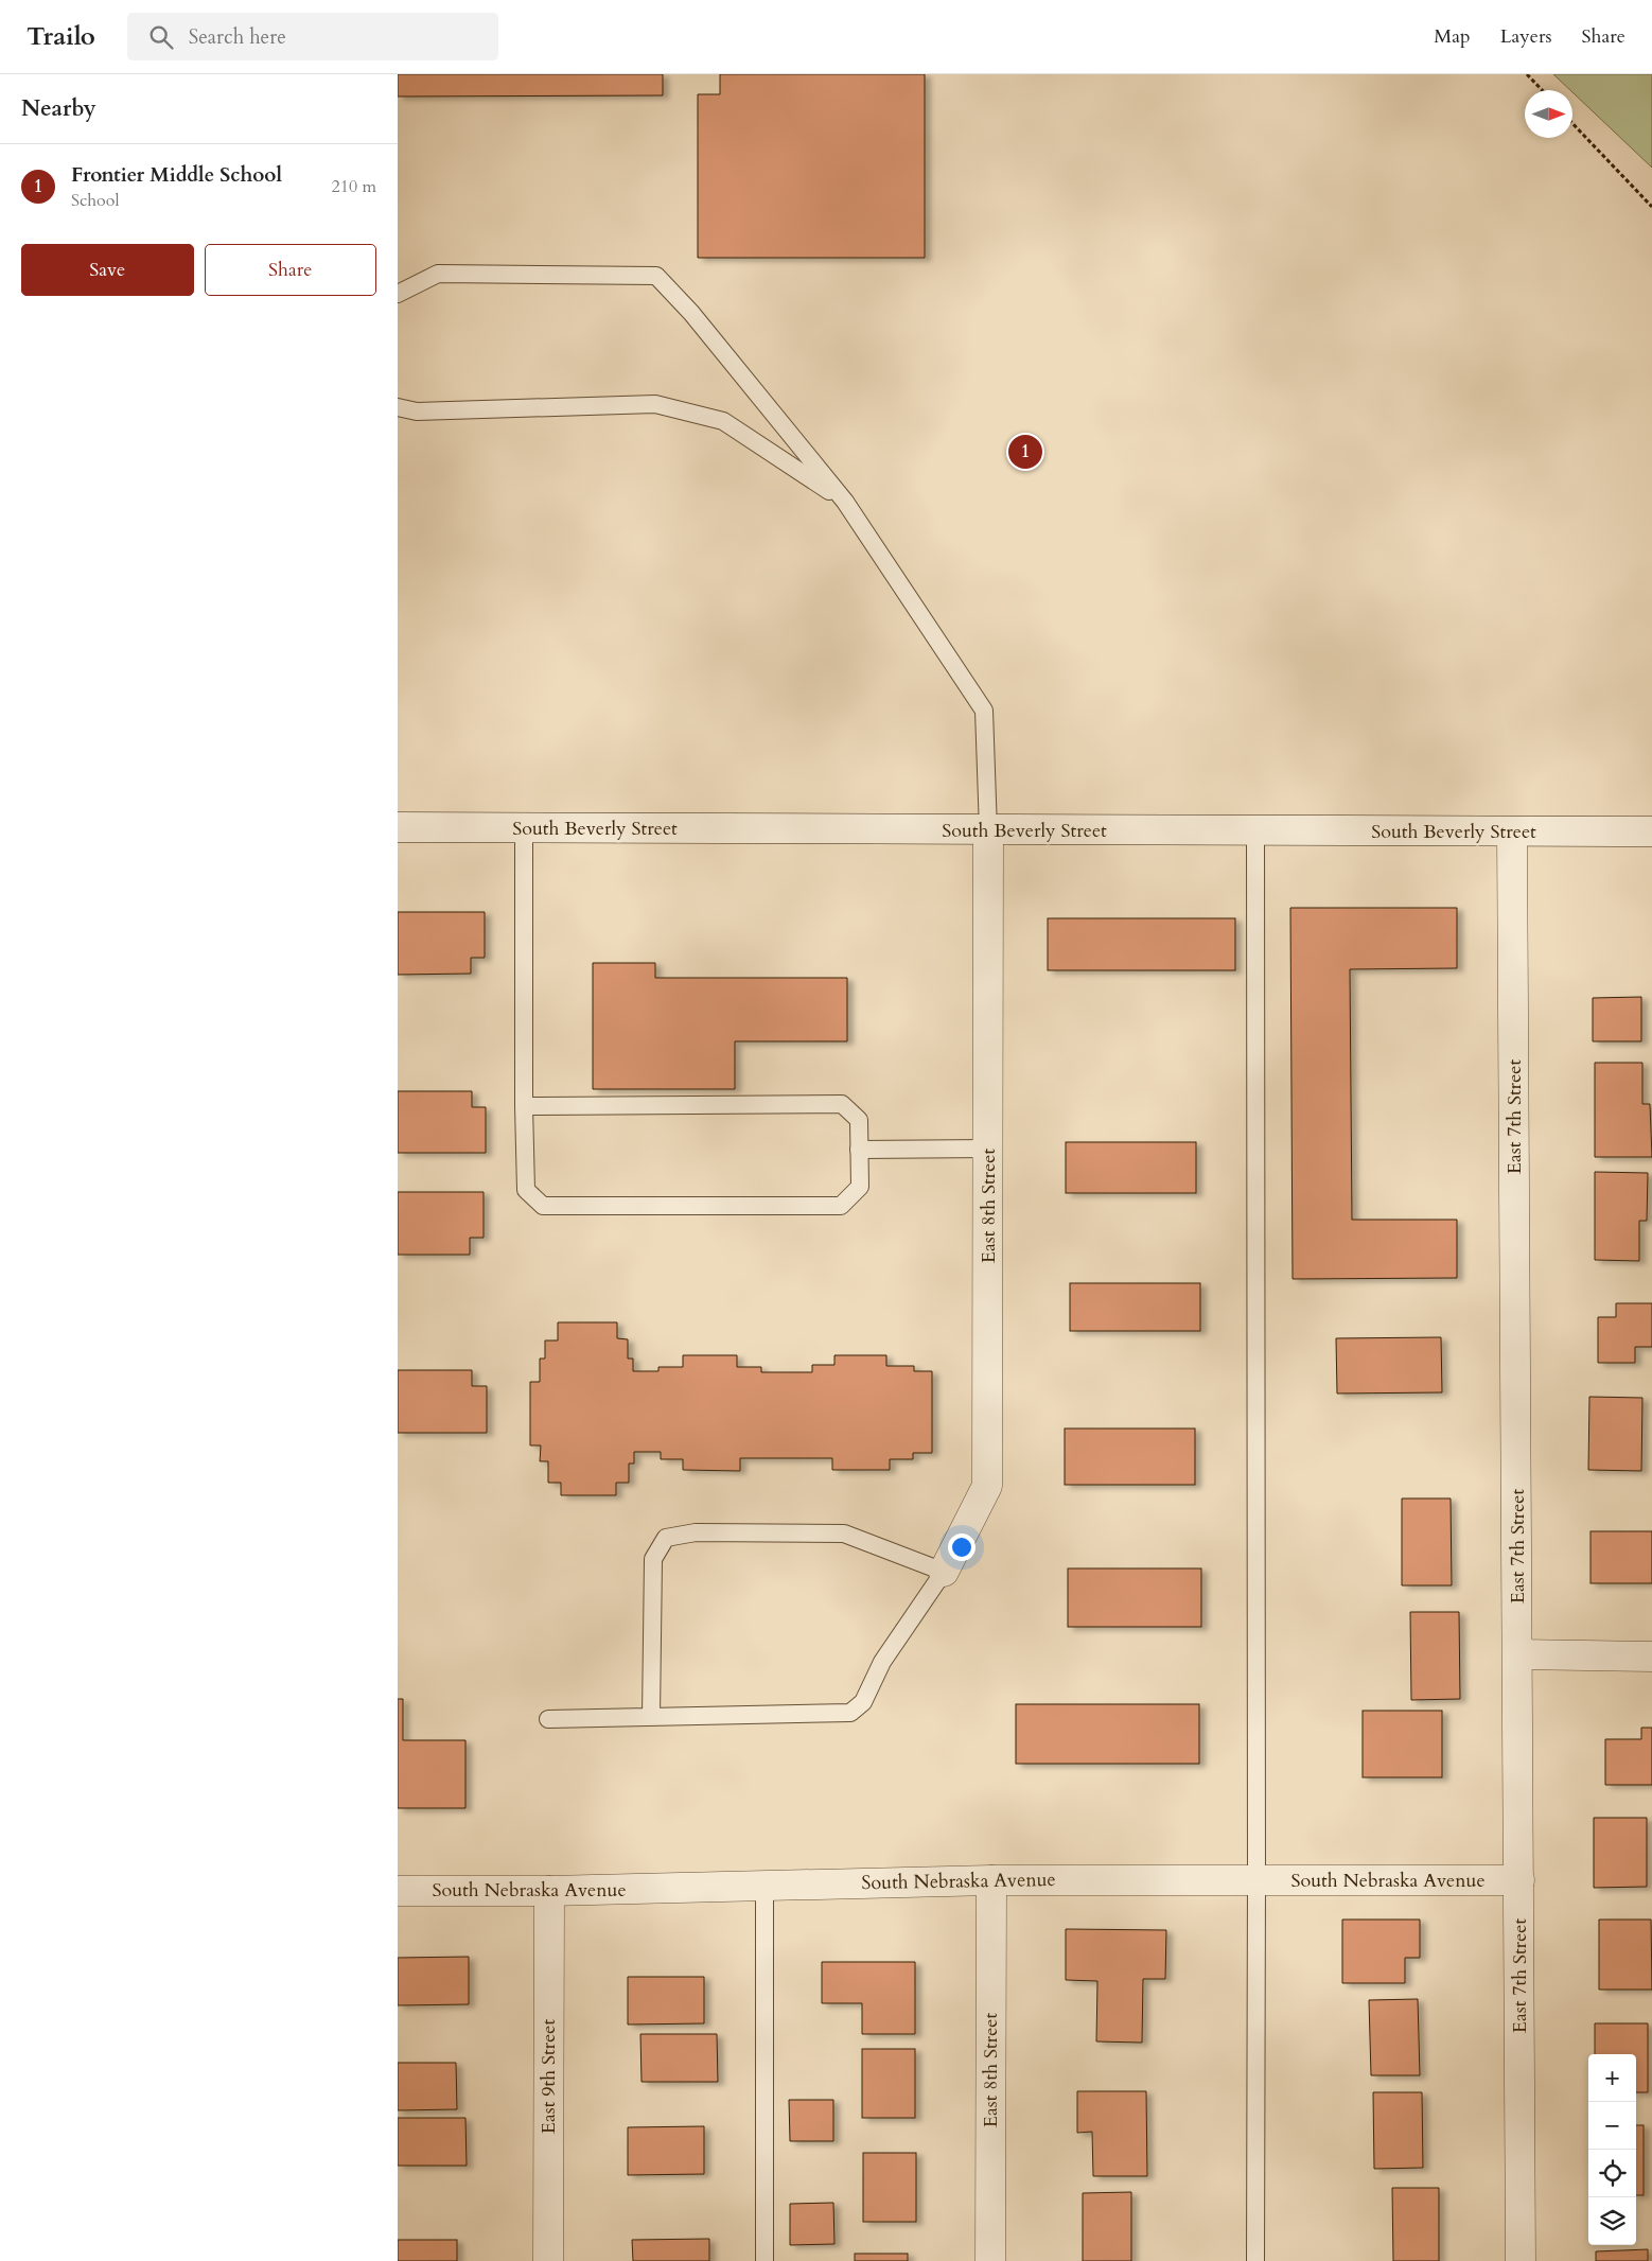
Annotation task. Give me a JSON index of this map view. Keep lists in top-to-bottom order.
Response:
{
  "streets": {
    "street": [
      "South Beverly Street",
      "East 7th Street",
      "East 8th Street",
      "South Nebraska Avenue",
      "East 9th Street"
    ]
  },
  "crossings": [
    ["South Beverly Street", "East 7th Street"],
    ["South Beverly Street", "East 8th Street"],
    ["East 7th Street", "South Nebraska Avenue"],
    ["East 8th Street", "South Nebraska Avenue"],
    ["South Nebraska Avenue", "East 9th Street"]
  ],
  "north": "right",
  "page": {
    "header": "Trailo",
    "search": "Search here",
    "nav": ["Map", "Layers", "Share"],
    "heading": "Nearby",
    "list": [
      {
        "mark": "1",
        "name": "Frontier Middle School",
        "note": "School",
        "value": "210 m"
      }
    ],
    "buttons": ["Save", "Share"],
    "pins": "1",
    "map_buttons": ["+", "−"]
  }
}
